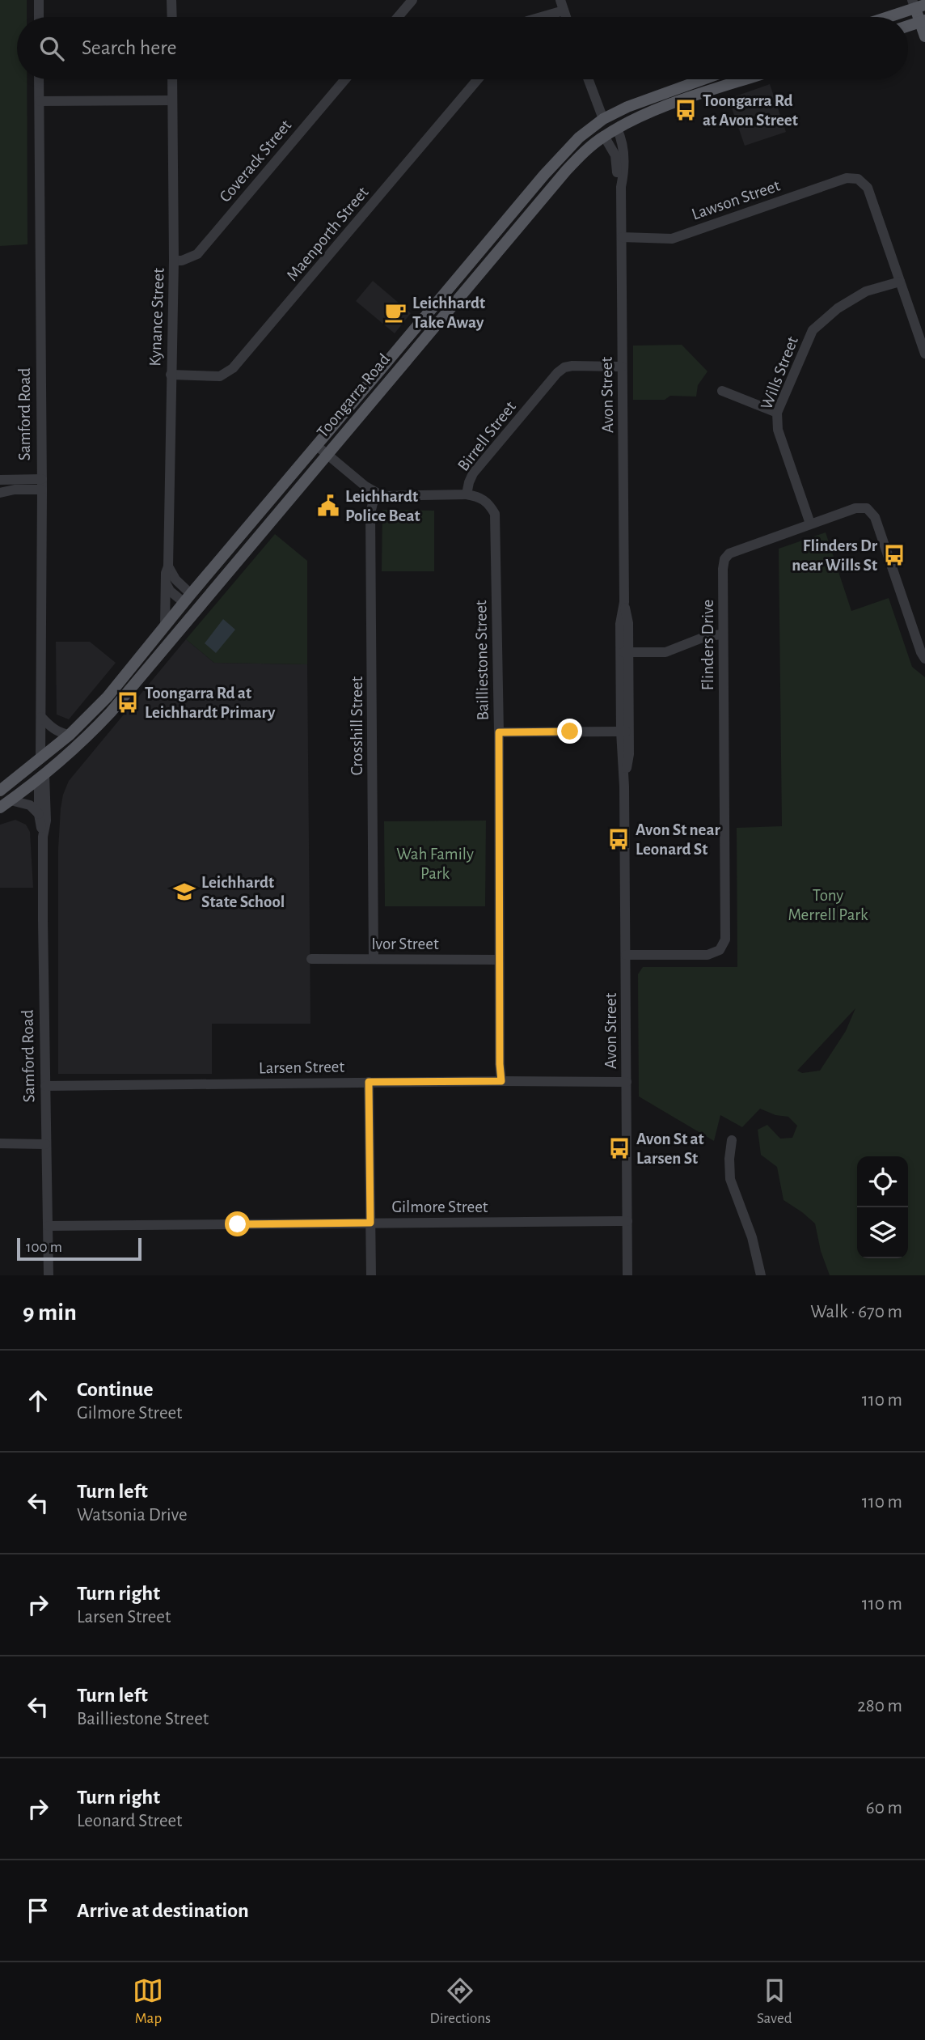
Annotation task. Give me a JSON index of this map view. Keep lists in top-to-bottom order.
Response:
{
  "streets": {
    "main road": ["Toongarra Road", "Samford Road"],
    "street": [
      "Coverack Street",
      "Lawson Street",
      "Maenporth Street",
      "Kynance Street",
      "Wills Street",
      "Avon Street",
      "Birrell Street",
      "Flinders Drive",
      "Bailliestone Street",
      "Crosshill Street",
      "Ivor Street",
      "Larsen Street",
      "Gilmore Street"
    ]
  },
  "crossings": [
    ["Coverack Street", "Kynance Street"],
    ["Lawson Street", "Wills Street"],
    ["Lawson Street", "Avon Street"],
    ["Maenporth Street", "Kynance Street"],
    ["Kynance Street", "Toongarra Road"],
    ["Wills Street", "Flinders Drive"],
    ["Avon Street", "Toongarra Road"],
    ["Avon Street", "Birrell Street"],
    ["Avon Street", "Flinders Drive"],
    ["Avon Street", "Larsen Street"],
    ["Avon Street", "Gilmore Street"],
    ["Toongarra Road", "Samford Road"],
    ["Samford Road", "Larsen Street"],
    ["Samford Road", "Gilmore Street"],
    ["Birrell Street", "Bailliestone Street"],
    ["Birrell Street", "Crosshill Street"],
    ["Bailliestone Street", "Ivor Street"],
    ["Bailliestone Street", "Larsen Street"],
    ["Crosshill Street", "Ivor Street"]
  ],
  "parks": ["Wah Family Park", "Tony Merrell Park"],
  "places": {
    "bus stop": [
      "Toongarra Rd at Avon Street",
      "Flinders Dr near Wills St",
      "Toongarra Rd at Leichhardt Primary",
      "Avon St near Leonard St",
      "Avon St at Larsen St"
    ],
    "cafe": ["Leichhardt Take Away"],
    "public building": ["Leichhardt Police Beat"],
    "school or university": ["Leichhardt State School"]
  },
  "scale_bar": "100 m",
  "page": {
    "search": "Search here",
    "scale": "100 m",
    "heading": ["9 min", "Walk · 670 m"],
    "list": [
      ["Continue", "Gilmore Street", "110 m"],
      ["Turn left", "Watsonia Drive", "110 m"],
      ["Turn right", "Larsen Street", "110 m"],
      ["Turn left", "Bailliestone Street", "280 m"],
      ["Turn right", "Leonard Street", "60 m"],
      "Arrive at destination"
    ],
    "nav": ["Map", "Directions", "Saved"]
  }
}
